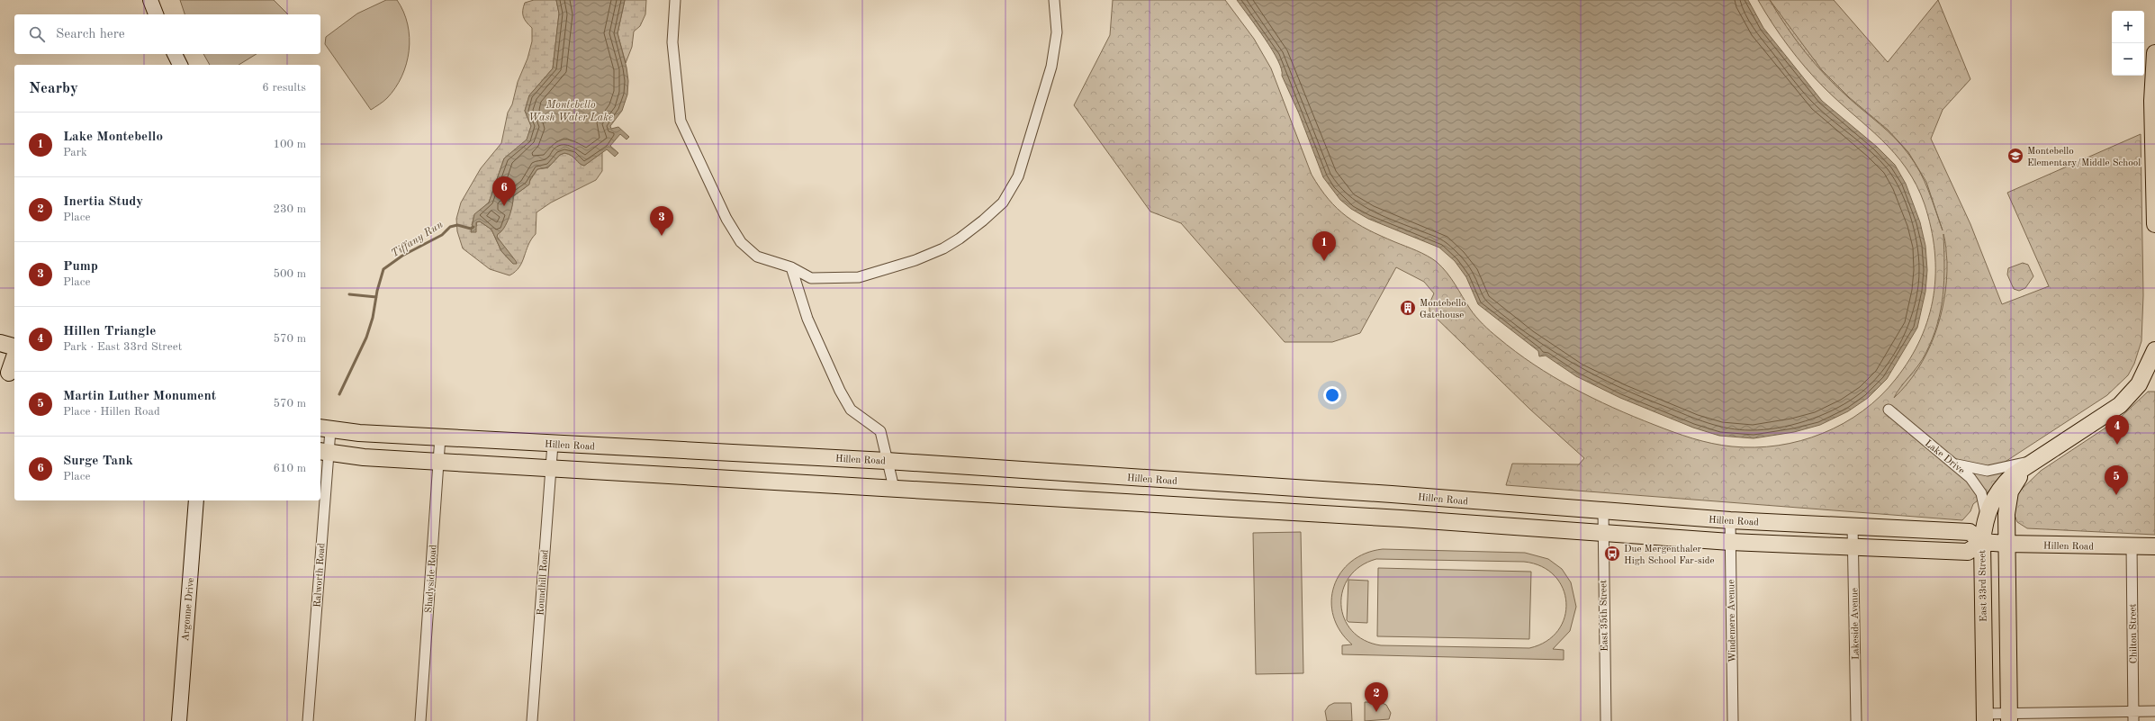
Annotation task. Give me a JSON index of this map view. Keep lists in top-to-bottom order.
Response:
{
  "streets": {
    "main road": ["Hillen Road", "East 33rd Street", "Argonne Drive"],
    "street": [
      "Lake Drive",
      "Ralworth Road",
      "Shadyside Road",
      "Roundhill Road",
      "East 35th Street",
      "Windemere Avenue",
      "Lakeside Avenue",
      "Chilton Street"
    ]
  },
  "crossings": [
    ["Hillen Road", "Ralworth Road"],
    ["Hillen Road", "Shadyside Road"],
    ["Hillen Road", "Roundhill Road"],
    ["Hillen Road", "East 33rd Street"],
    ["Hillen Road", "East 35th Street"],
    ["Hillen Road", "Windemere Avenue"],
    ["Hillen Road", "Lakeside Avenue"],
    ["Hillen Road", "Chilton Street"],
    ["Lake Drive", "East 33rd Street"]
  ],
  "water": ["Montebello Wash Water Lake", "Tiffany Run"],
  "places": {
    "school or university": ["Montebello Elementary/Middle School"],
    "building": ["Montebello Gatehouse"],
    "bus stop": ["Due Mergenthaler High School Far-side"]
  },
  "page": {
    "map_buttons": ["+", "−"],
    "search": "Search here",
    "heading": ["Nearby", "6 results"],
    "list": [
      {
        "mark": "1",
        "name": "Lake Montebello",
        "note": "Park",
        "value": "100 m"
      },
      {
        "mark": "2",
        "name": "Inertia Study",
        "note": "Place",
        "value": "230 m"
      },
      {
        "mark": "3",
        "name": "Pump",
        "note": "Place",
        "value": "500 m"
      },
      {
        "mark": "4",
        "name": "Hillen Triangle",
        "note": "Park · East 33rd Street",
        "value": "570 m"
      },
      {
        "mark": "5",
        "name": "Martin Luther Monument",
        "note": "Place · Hillen Road",
        "value": "570 m"
      },
      {
        "mark": "6",
        "name": "Surge Tank",
        "note": "Place",
        "value": "610 m"
      }
    ],
    "pins": [
      "6",
      "3",
      "1",
      "4",
      "5",
      "2"
    ]
  }
}
